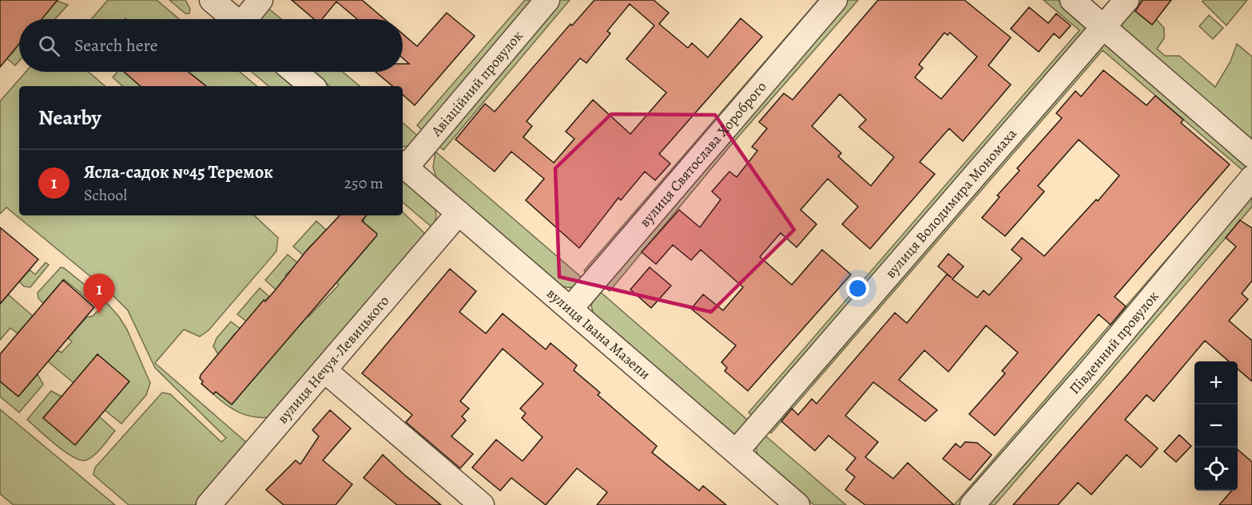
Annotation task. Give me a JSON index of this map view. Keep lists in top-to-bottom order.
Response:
{
  "streets": {
    "street": [
      "Авіаційний провулок",
      "вулиця Святослава Хороброго",
      "вулиця Володимира Мономаха",
      "вулиця Івана Мазепи",
      "Південний провулок",
      "вулиця Нечуя-Левицького"
    ]
  },
  "crossings": [
    ["Авіаційний провулок", "вулиця Івана Мазепи"],
    ["вулиця Святослава Хороброго", "вулиця Івана Мазепи"],
    ["вулиця Володимира Мономаха", "вулиця Івана Мазепи"],
    ["вулиця Івана Мазепи", "вулиця Нечуя-Левицького"]
  ],
  "page": {
    "search": "Search here",
    "heading": "Nearby",
    "list": [
      {
        "mark": "1",
        "name": "Ясла-садок №45 Теремок",
        "note": "School",
        "value": "250 m"
      }
    ],
    "pins": "1",
    "map_buttons": ["+", "−"]
  }
}
